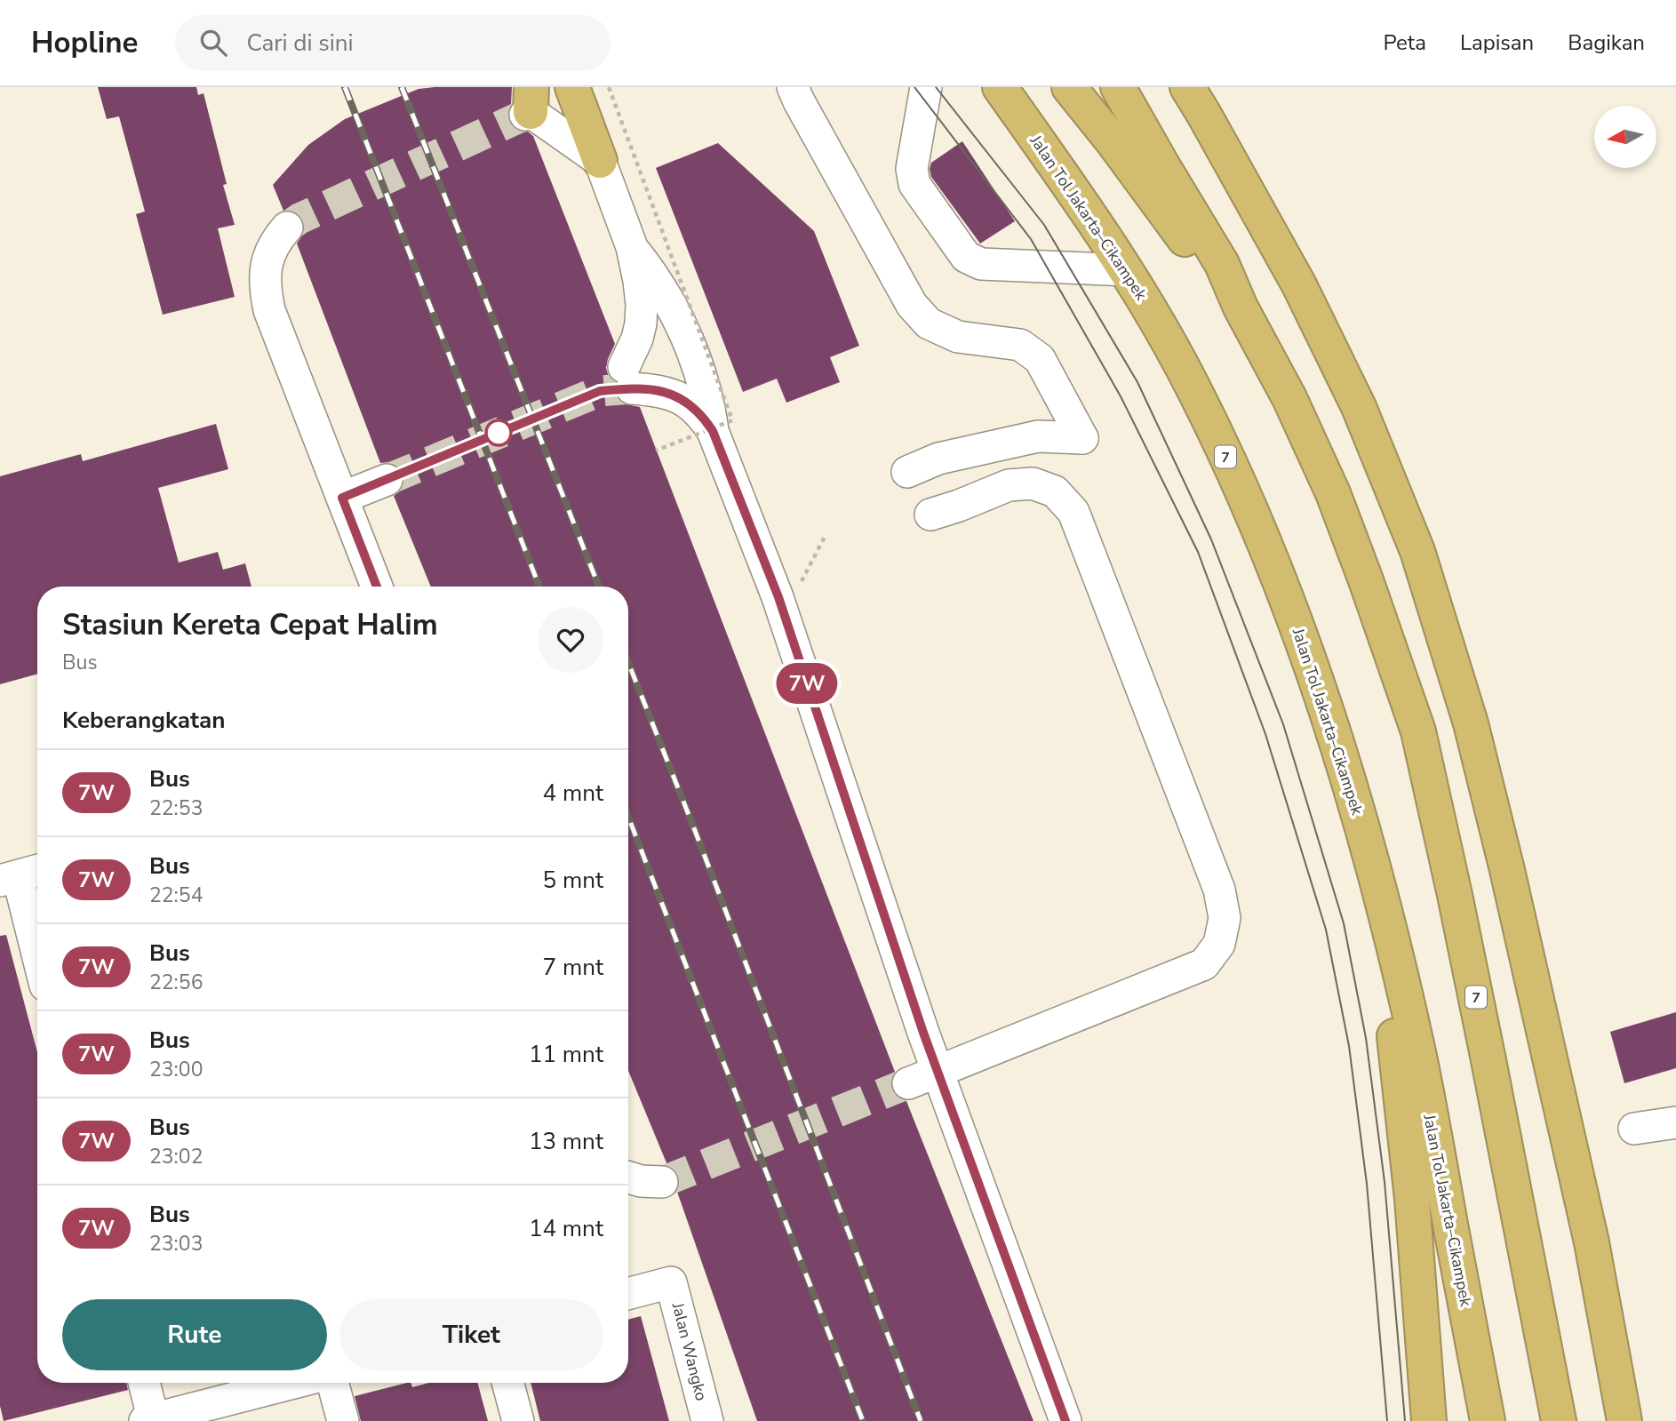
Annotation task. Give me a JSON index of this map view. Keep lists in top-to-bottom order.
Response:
{
  "streets": {
    "highway": ["Jalan Tol Jakarta–Cikampek", "7"],
    "street": ["Jalan Wangko"]
  },
  "lines": ["bus line 7W"],
  "north": "left",
  "page": {
    "header": "Hopline",
    "search": "Cari di sini",
    "nav": ["Peta", "Lapisan", "Bagikan"],
    "on_map": "7W",
    "heading": [
      ["Stasiun Kereta Cepat Halim", "Bus"],
      "Keberangkatan"
    ],
    "list": [
      {
        "mark": "7W",
        "name": "Bus",
        "note": "22:53",
        "value": "4 mnt"
      },
      {
        "mark": "7W",
        "name": "Bus",
        "note": "22:54",
        "value": "5 mnt"
      },
      {
        "mark": "7W",
        "name": "Bus",
        "note": "22:56",
        "value": "7 mnt"
      },
      {
        "mark": "7W",
        "name": "Bus",
        "note": "23:00",
        "value": "11 mnt"
      },
      {
        "mark": "7W",
        "name": "Bus",
        "note": "23:02",
        "value": "13 mnt"
      },
      {
        "mark": "7W",
        "name": "Bus",
        "note": "23:03",
        "value": "14 mnt"
      }
    ],
    "buttons": ["Rute", "Tiket"]
  }
}
